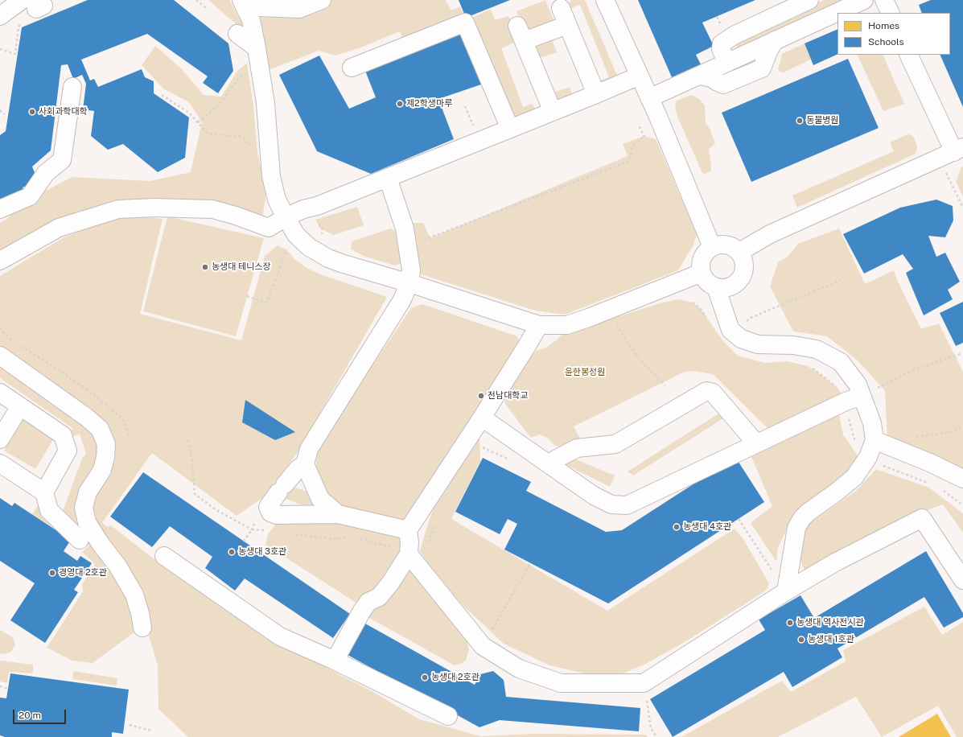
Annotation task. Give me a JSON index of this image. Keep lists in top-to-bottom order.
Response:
{
  "parks": ["윤한봉정원"],
  "places": [
    "제2학생마루",
    "사회과학대학",
    "동물병원",
    "농생대 테니스장",
    "전남대학교",
    "농생대 4호관",
    "농생대 3호관",
    "경영대 2호관",
    "농생대 역사전시관",
    "농생대 1호관",
    "농생대 2호관"
  ],
  "legend": ["Homes", "Schools"],
  "scale_bar": "20 m"
}
